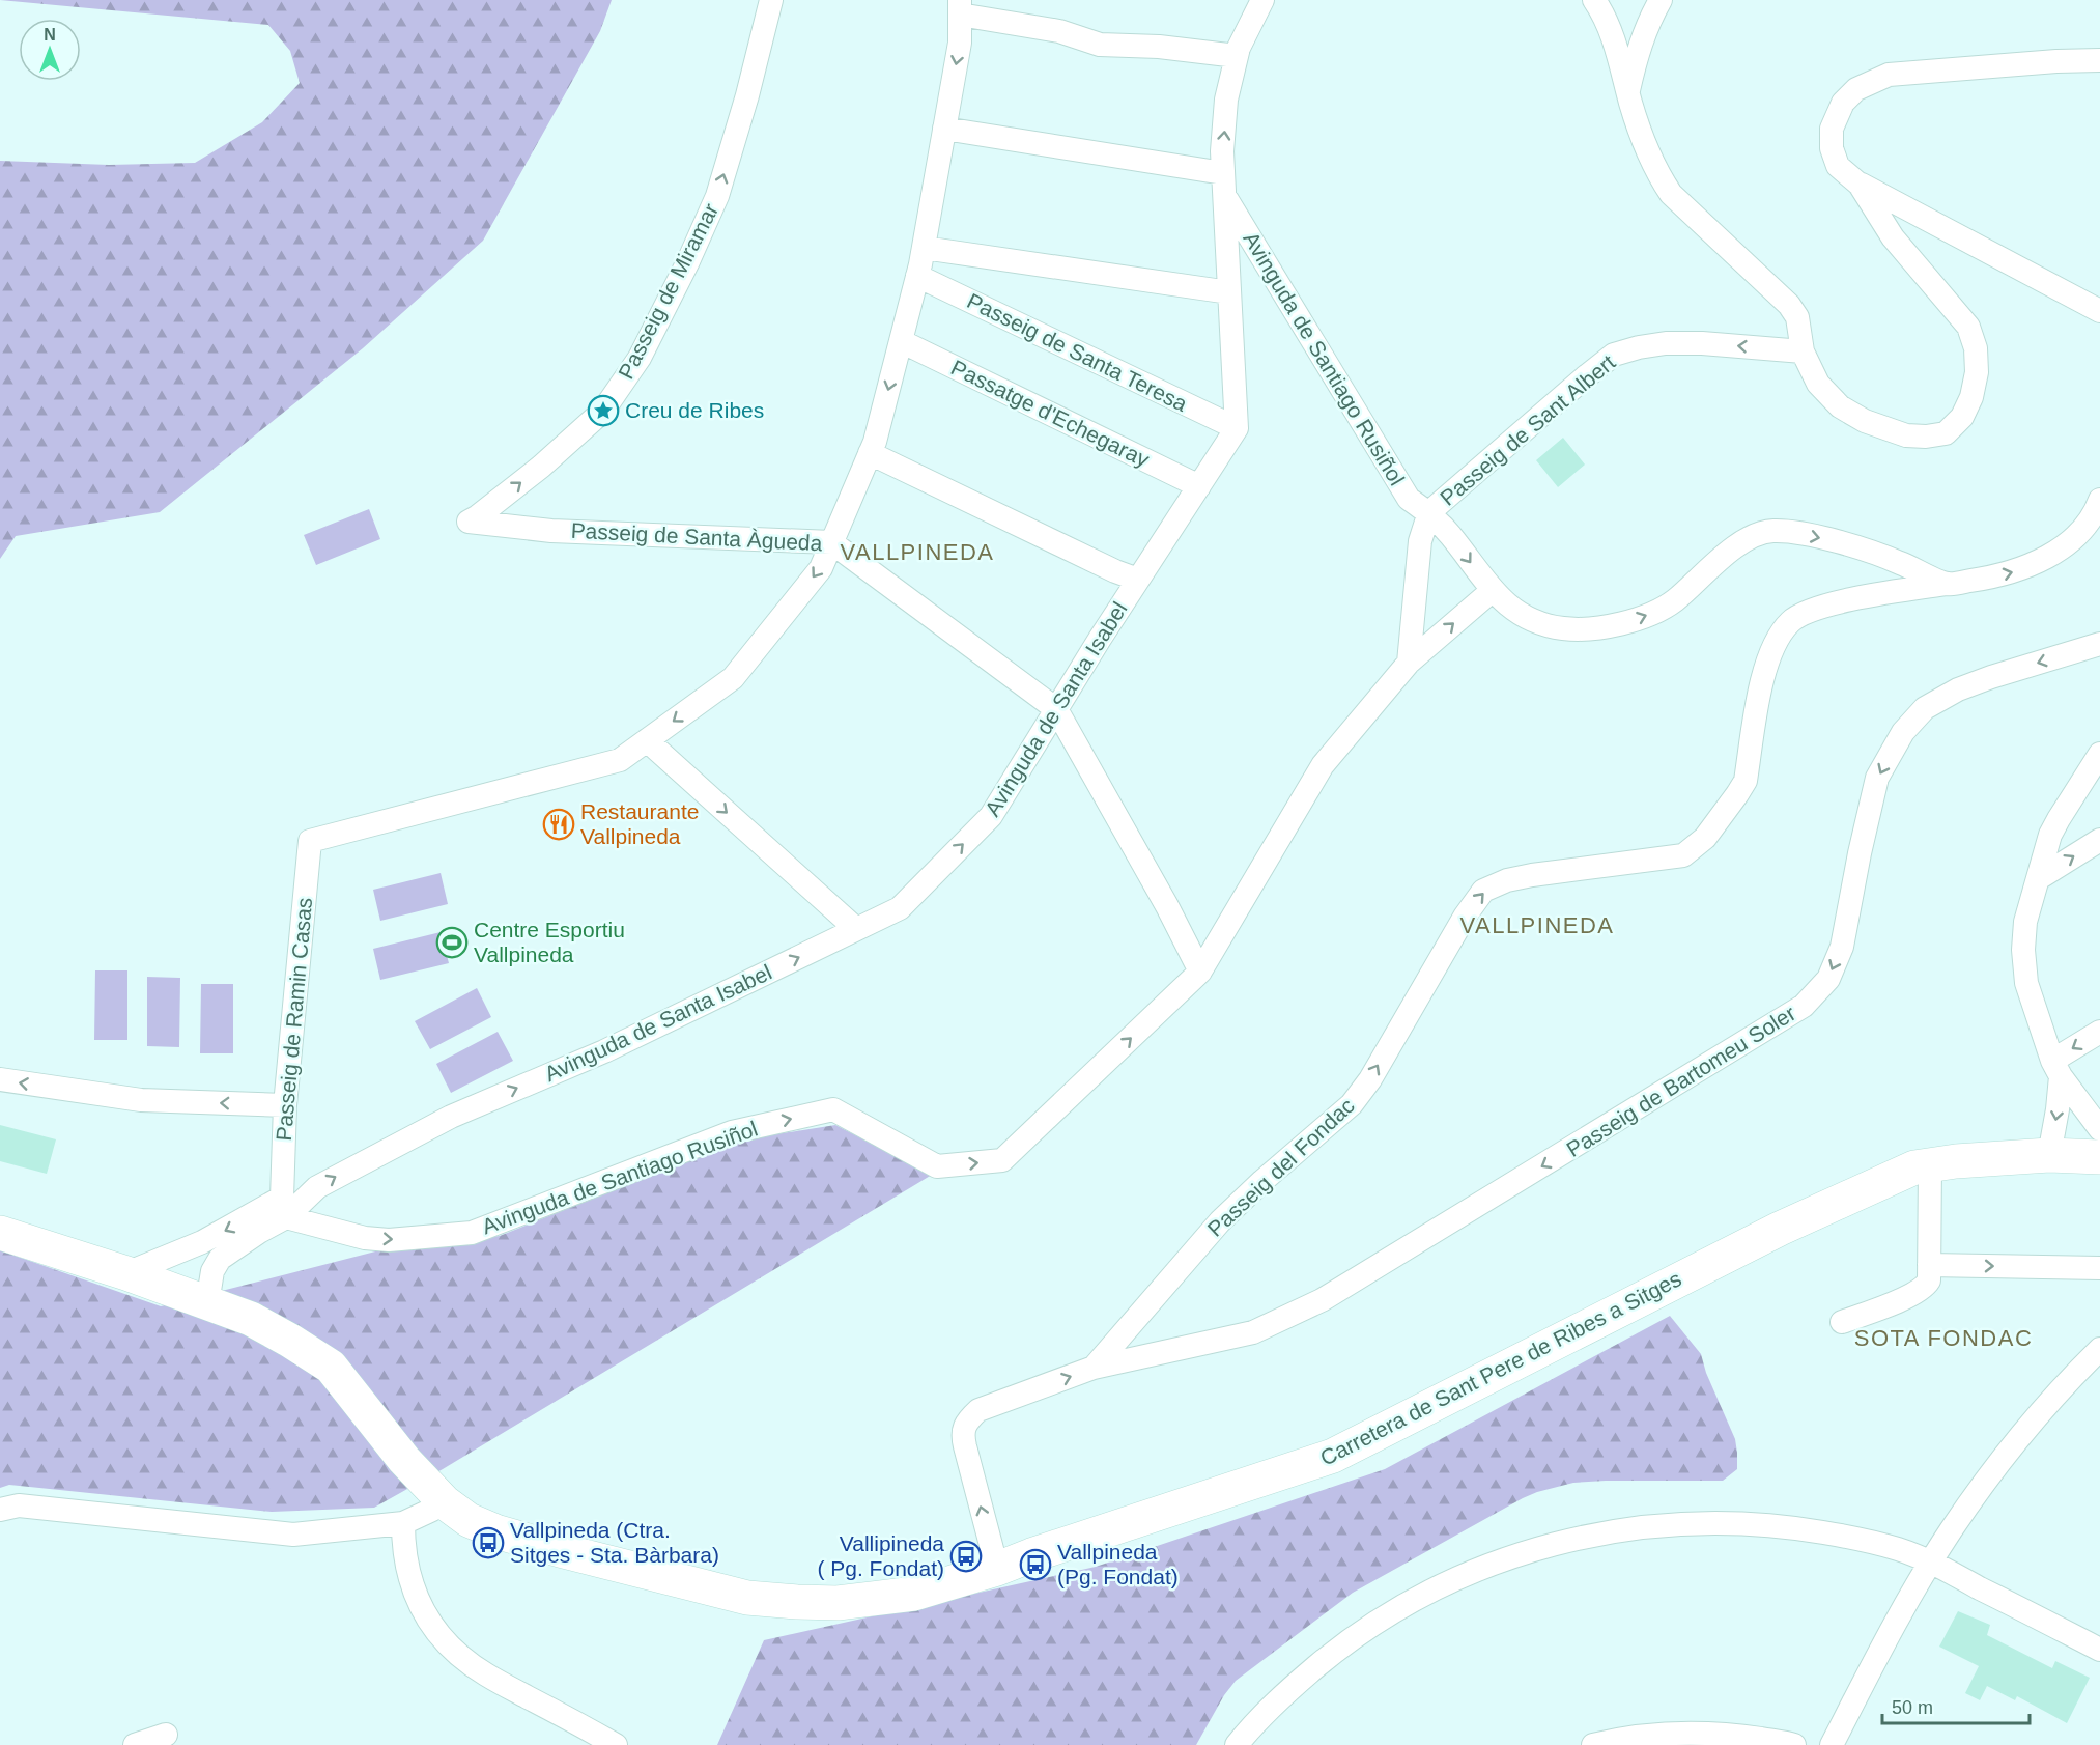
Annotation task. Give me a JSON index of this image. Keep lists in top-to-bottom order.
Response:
{
  "streets": {
    "street": [
      "Passeig de Miramar",
      "Passeig de Santa Teresa",
      "Avinguda de Santiago Rusiñol",
      "Passatge d'Echegaray",
      "Passeig de Sant Albert",
      "Passeig de Santa Àgueda",
      "Avinguda de Santa Isabel",
      "Passeig de Ramin Casas",
      "Passeig de Bartomeu Soler",
      "Passeig del Fondac",
      "Carretera de Sant Pere de Ribes a Sitges"
    ]
  },
  "crossings": [
    ["Passeig de Miramar", "Passeig de Santa Àgueda"],
    ["Passeig de Santa Teresa", "Avinguda de Santa Isabel"],
    ["Avinguda de Santiago Rusiñol", "Passeig de Sant Albert"],
    ["Avinguda de Santiago Rusiñol", "Passeig de Santa Àgueda"],
    ["Avinguda de Santiago Rusiñol", "Avinguda de Santa Isabel"],
    ["Avinguda de Santiago Rusiñol", "Passeig de Ramin Casas"],
    ["Avinguda de Santiago Rusiñol", "Passeig del Fondac"],
    ["Passatge d'Echegaray", "Avinguda de Santa Isabel"],
    ["Passeig de Santa Àgueda", "Avinguda de Santa Isabel"],
    ["Avinguda de Santa Isabel", "Passeig de Ramin Casas"],
    ["Avinguda de Santa Isabel", "Carretera de Sant Pere de Ribes a Sitges"],
    ["Passeig de Bartomeu Soler", "Passeig del Fondac"],
    ["Passeig del Fondac", "Carretera de Sant Pere de Ribes a Sitges"]
  ],
  "one_way": [
    "Passeig de Miramar",
    "Avinguda de Santiago Rusiñol",
    "Passeig de Sant Albert",
    "Avinguda de Santa Isabel",
    "Passeig de Bartomeu Soler",
    "Passeig del Fondac"
  ],
  "districts": ["VALLPINEDA", "VALLPINEDA", "SOTA FONDAC"],
  "places": {
    "place": ["Creu de Ribes"],
    "restaurant": ["Restaurante Vallpineda"],
    "sports": ["Centre Esportiu Vallpineda"],
    "bus stop": ["Vallpineda (Ctra. Sitges - Sta. Bàrbara)", "Vallipineda ( Pg. Fondat)", "Vallpineda (Pg. Fondat)"]
  },
  "scale_bar": "50 m",
  "north": "top"
}
